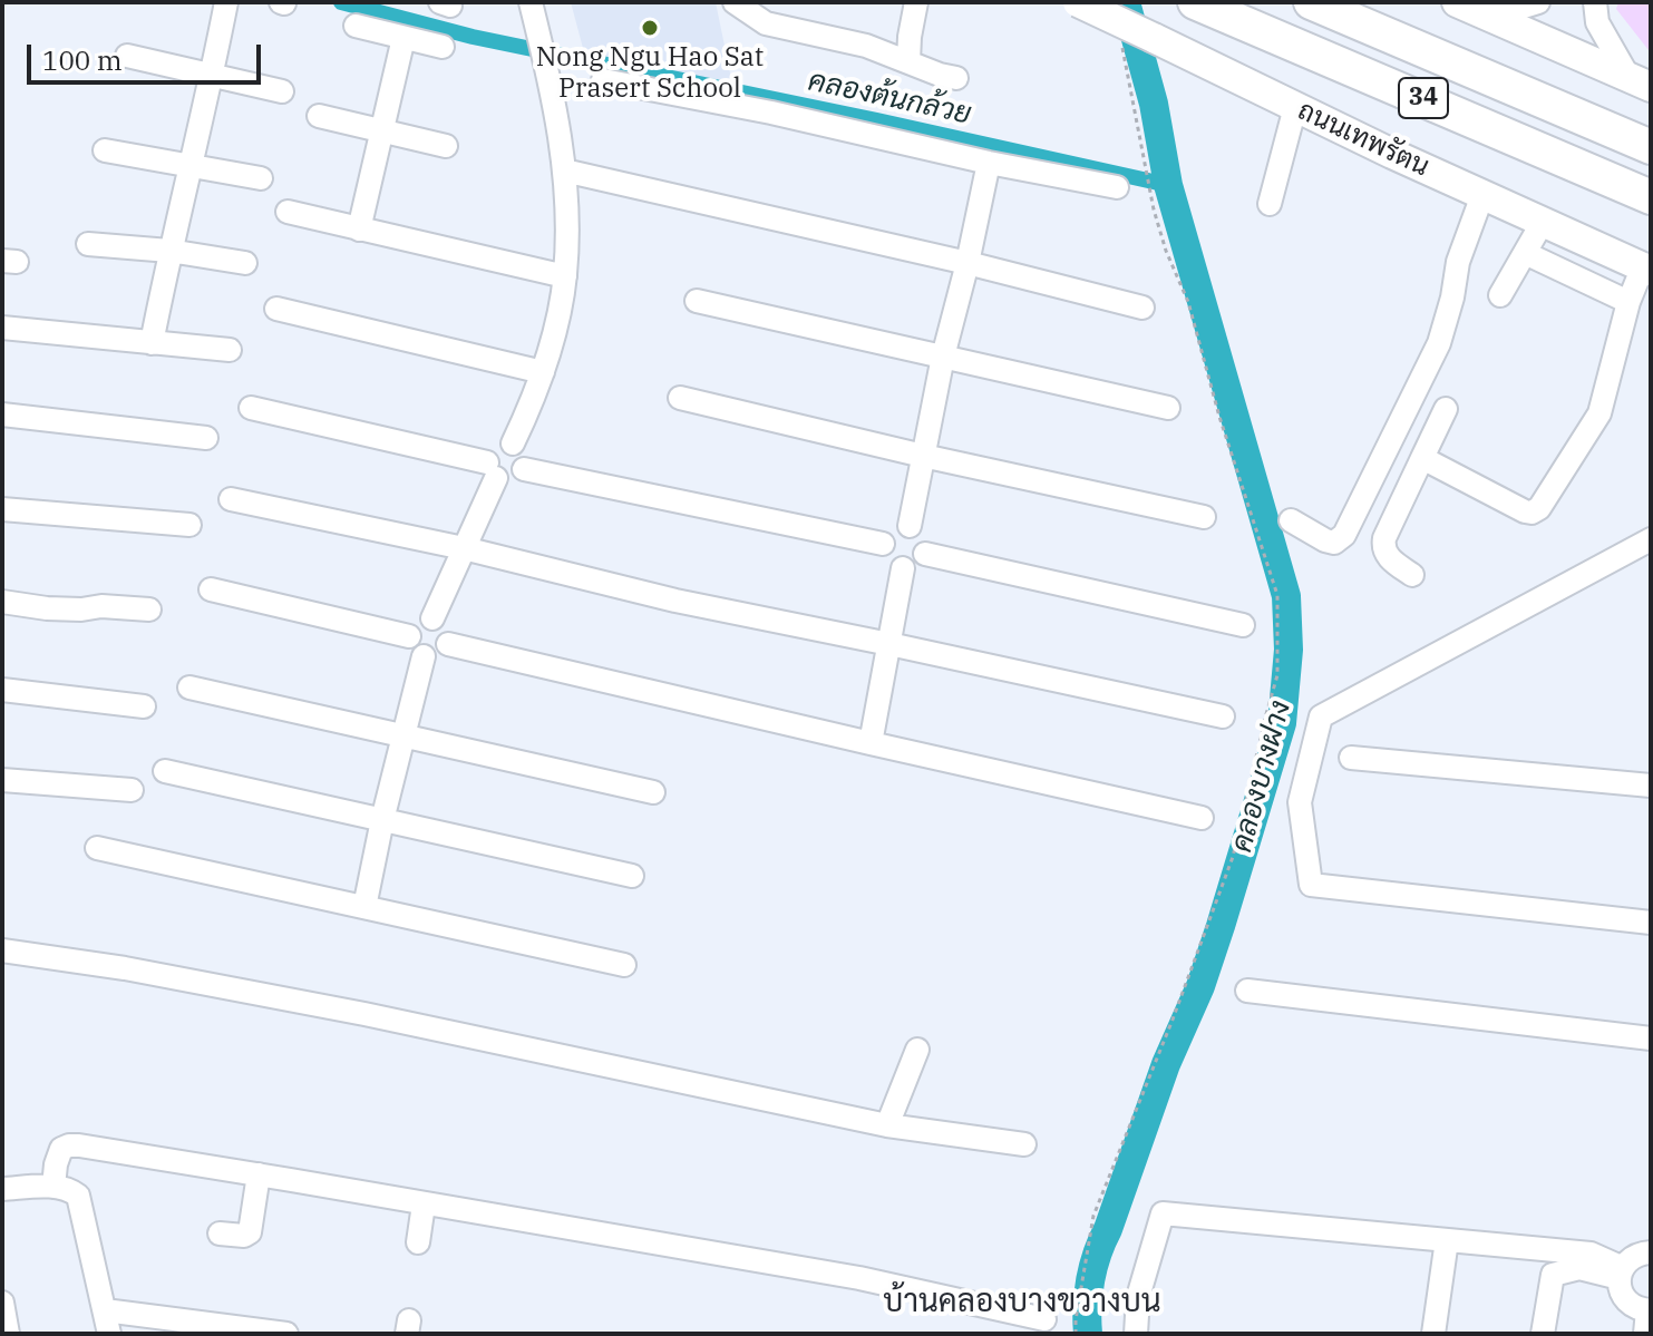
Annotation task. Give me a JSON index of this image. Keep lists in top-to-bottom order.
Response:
{
  "streets": {
    "highway": ["34"],
    "main road": ["ถนนเทพรัตน"]
  },
  "districts": ["บ้านคลองบางขวางบน"],
  "water": ["คลองต้นกล้วย", "คลองบางฝาง"],
  "places": ["Nong Ngu Hao Sat Prasert School"],
  "scale_bar": "100 m"
}
